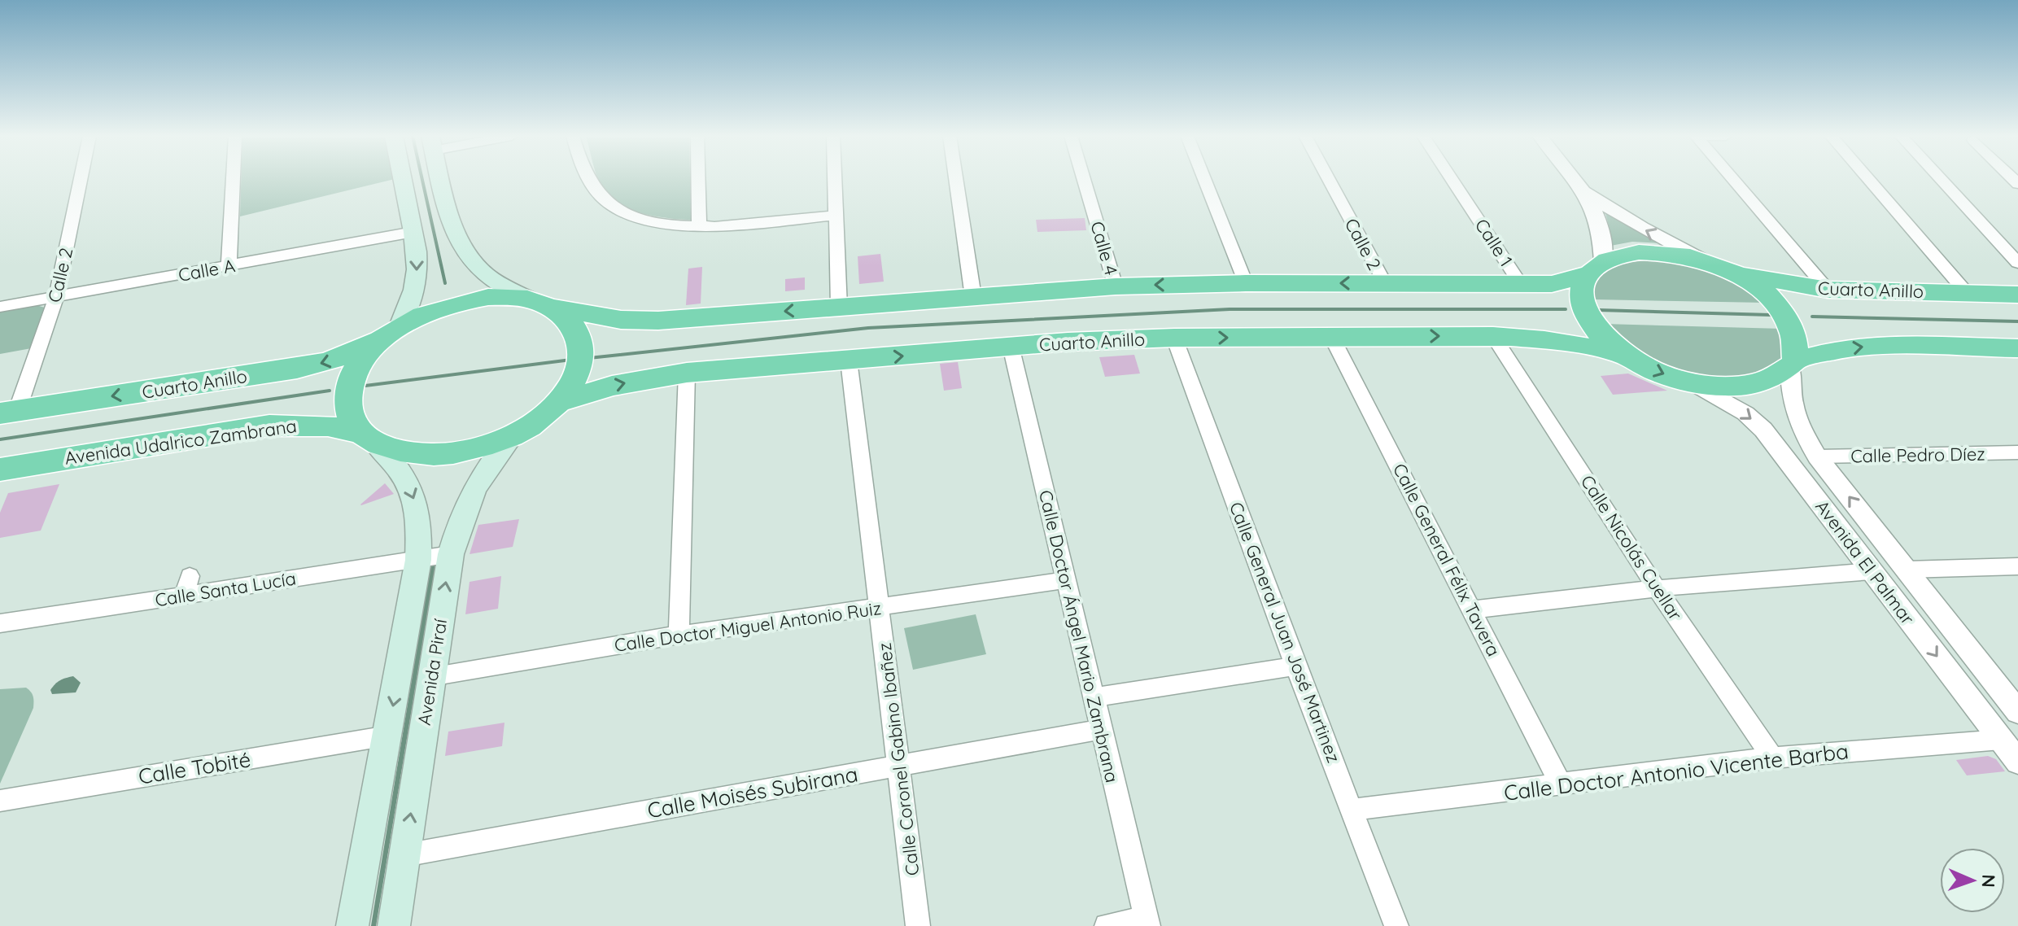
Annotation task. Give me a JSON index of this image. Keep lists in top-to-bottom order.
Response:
{
  "streets": {
    "highway": ["Cuarto Anillo", "Avenida Udalrico Zambrana"],
    "main road": ["Avenida Piraí"],
    "street": [
      "Calle 1",
      "Calle 2",
      "Calle 4",
      "Calle A",
      "Calle Pedro Díez",
      "Calle Nicolás Cuellar",
      "Calle General Félix Tavera",
      "Avenida El Palmar",
      "Calle Santa Lucía",
      "Calle Doctor Miguel Antonio Ruiz",
      "Calle General Juan José Martinez",
      "Calle Doctor Ángel Mario Zambrana",
      "Calle Coronel Gabino Ibañez",
      "Calle Tobité",
      "Calle Doctor Antonio Vicente Barba",
      "Calle Moisés Subirana"
    ]
  },
  "crossings": [
    ["Calle 2", "Calle A"],
    ["Calle 2", "Cuarto Anillo"],
    ["Cuarto Anillo", "Avenida Udalrico Zambrana"],
    ["Cuarto Anillo", "Calle Nicolás Cuellar"],
    ["Cuarto Anillo", "Calle General Félix Tavera"],
    ["Cuarto Anillo", "Avenida El Palmar"],
    ["Cuarto Anillo", "Calle General Juan José Martinez"],
    ["Cuarto Anillo", "Calle Doctor Ángel Mario Zambrana"],
    ["Cuarto Anillo", "Avenida Piraí"],
    ["Cuarto Anillo", "Calle Coronel Gabino Ibañez"],
    ["Avenida Udalrico Zambrana", "Avenida Piraí"],
    ["Calle Pedro Díez", "Avenida El Palmar"],
    ["Calle Nicolás Cuellar", "Calle Doctor Antonio Vicente Barba"],
    ["Calle General Félix Tavera", "Calle Doctor Antonio Vicente Barba"],
    ["Avenida El Palmar", "Calle Doctor Antonio Vicente Barba"],
    ["Calle Santa Lucía", "Avenida Piraí"],
    ["Calle Doctor Miguel Antonio Ruiz", "Calle Doctor Ángel Mario Zambrana"],
    ["Calle Doctor Miguel Antonio Ruiz", "Avenida Piraí"],
    ["Calle Doctor Miguel Antonio Ruiz", "Calle Coronel Gabino Ibañez"],
    ["Calle General Juan José Martinez", "Calle Doctor Antonio Vicente Barba"],
    ["Calle Doctor Ángel Mario Zambrana", "Calle Moisés Subirana"],
    ["Avenida Piraí", "Calle Tobité"],
    ["Avenida Piraí", "Calle Moisés Subirana"],
    ["Calle Coronel Gabino Ibañez", "Calle Moisés Subirana"]
  ],
  "north": "right"
}
